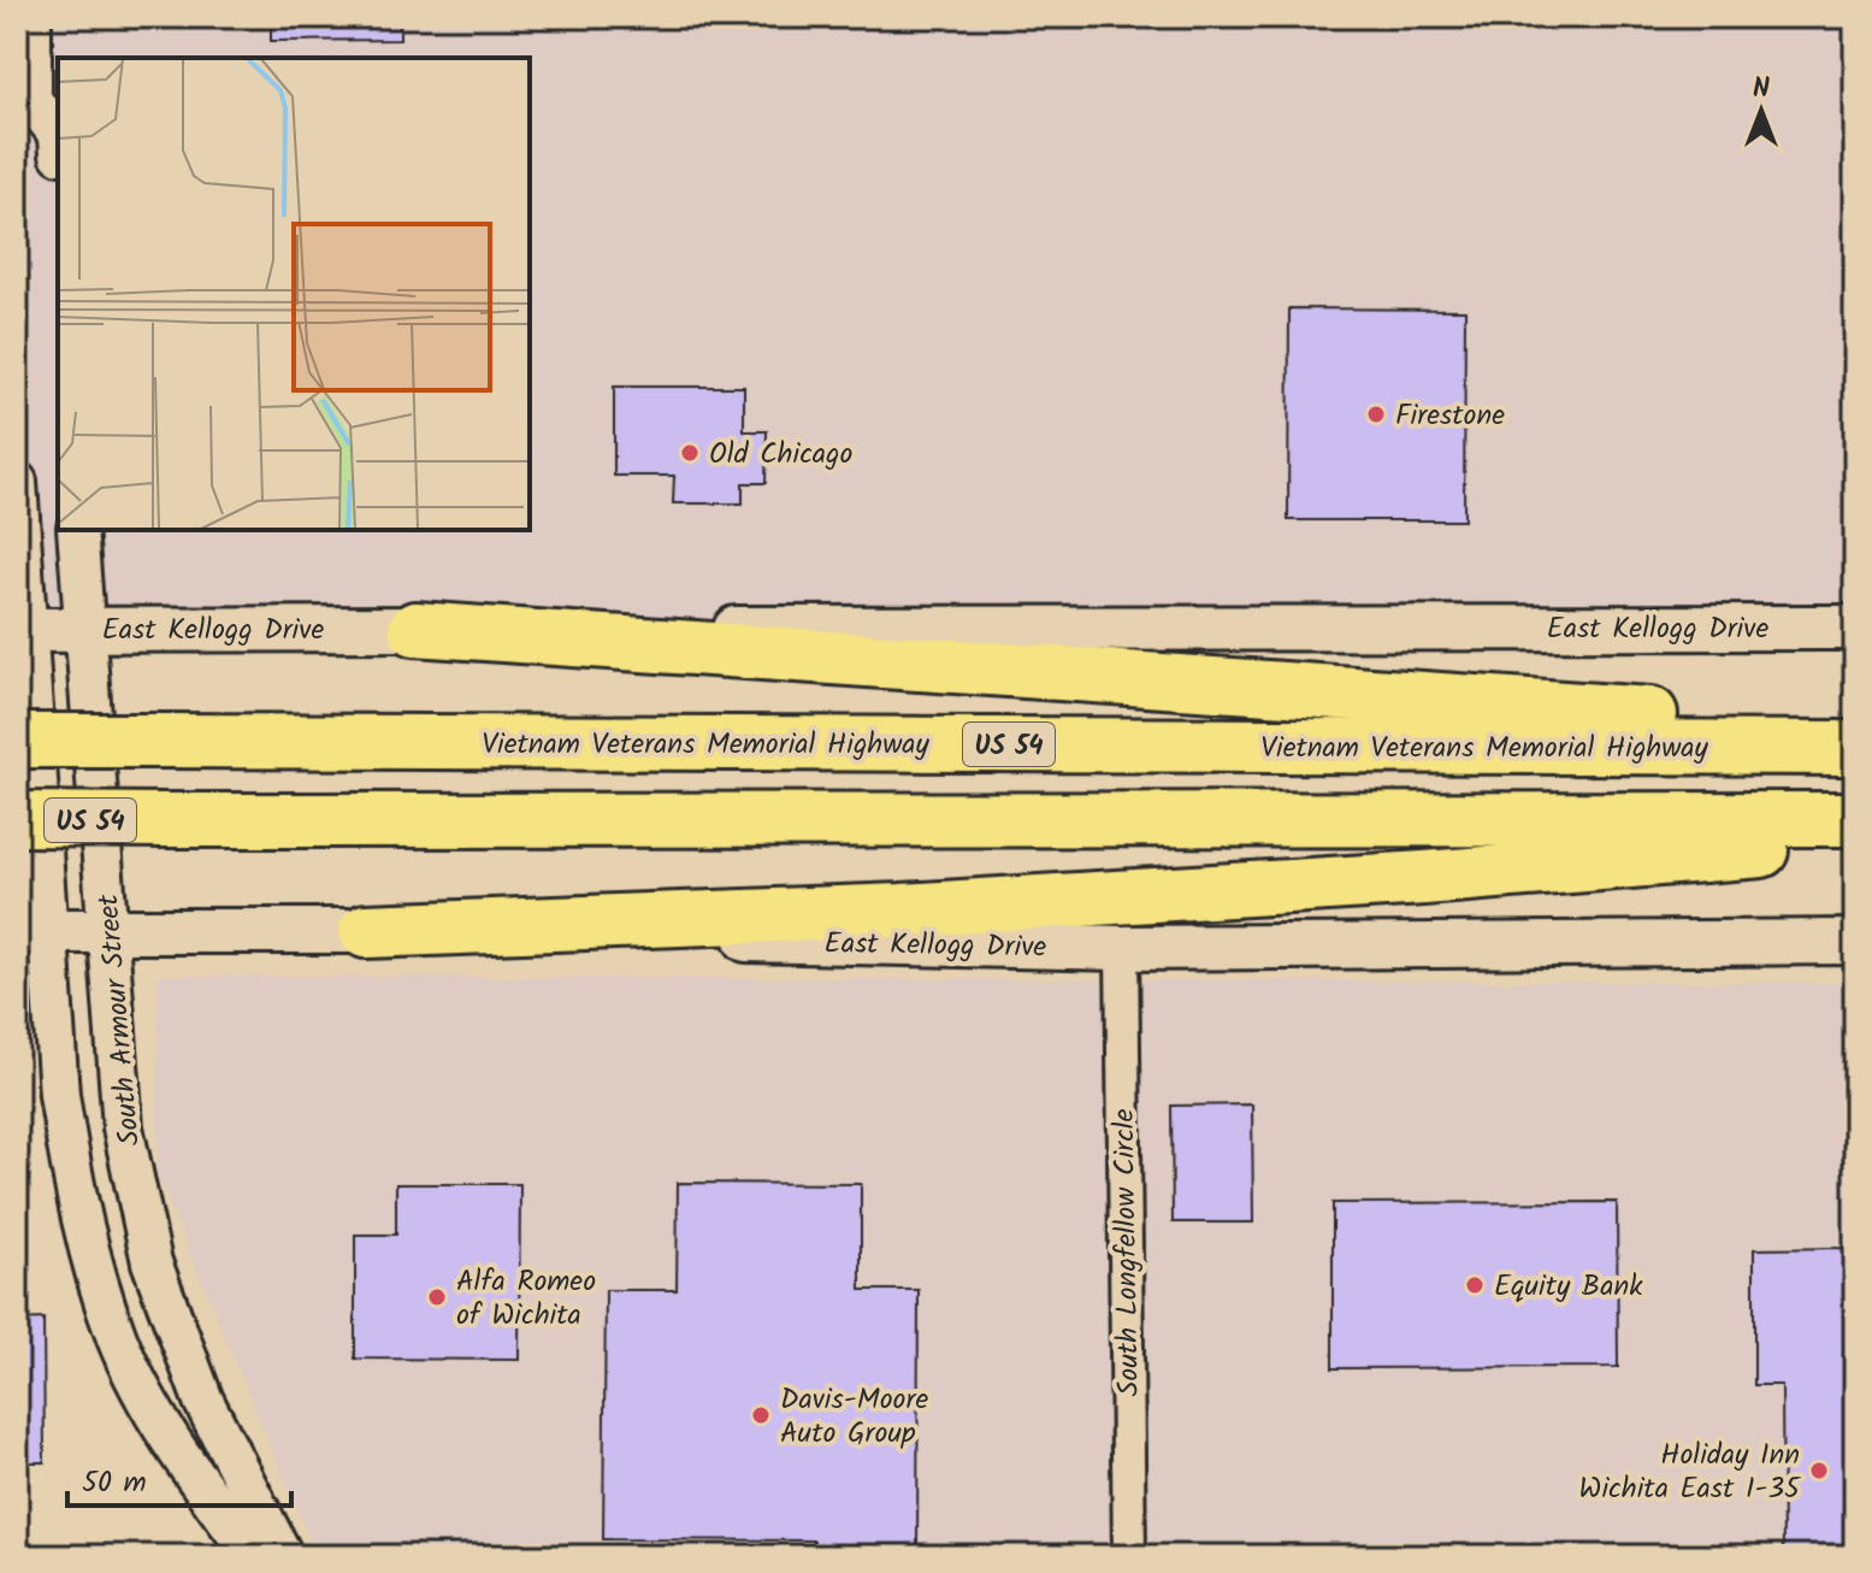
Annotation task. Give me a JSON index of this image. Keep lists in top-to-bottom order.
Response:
{
  "streets": {
    "highway": ["Vietnam Veterans Memorial Highway", "US 54"],
    "main road": ["East Kellogg Drive"],
    "street": ["South Armour Street", "South Longfellow Circle"]
  },
  "crossings": [
    ["East Kellogg Drive", "South Armour Street"],
    ["East Kellogg Drive", "South Longfellow Circle"]
  ],
  "places": [
    "Firestone",
    "Old Chicago",
    "Equity Bank",
    "Alfa Romeo of Wichita",
    "Davis-Moore Auto Group",
    "Holiday Inn Wichita East I-35"
  ],
  "scale_bar": "50 m",
  "north": "top"
}
